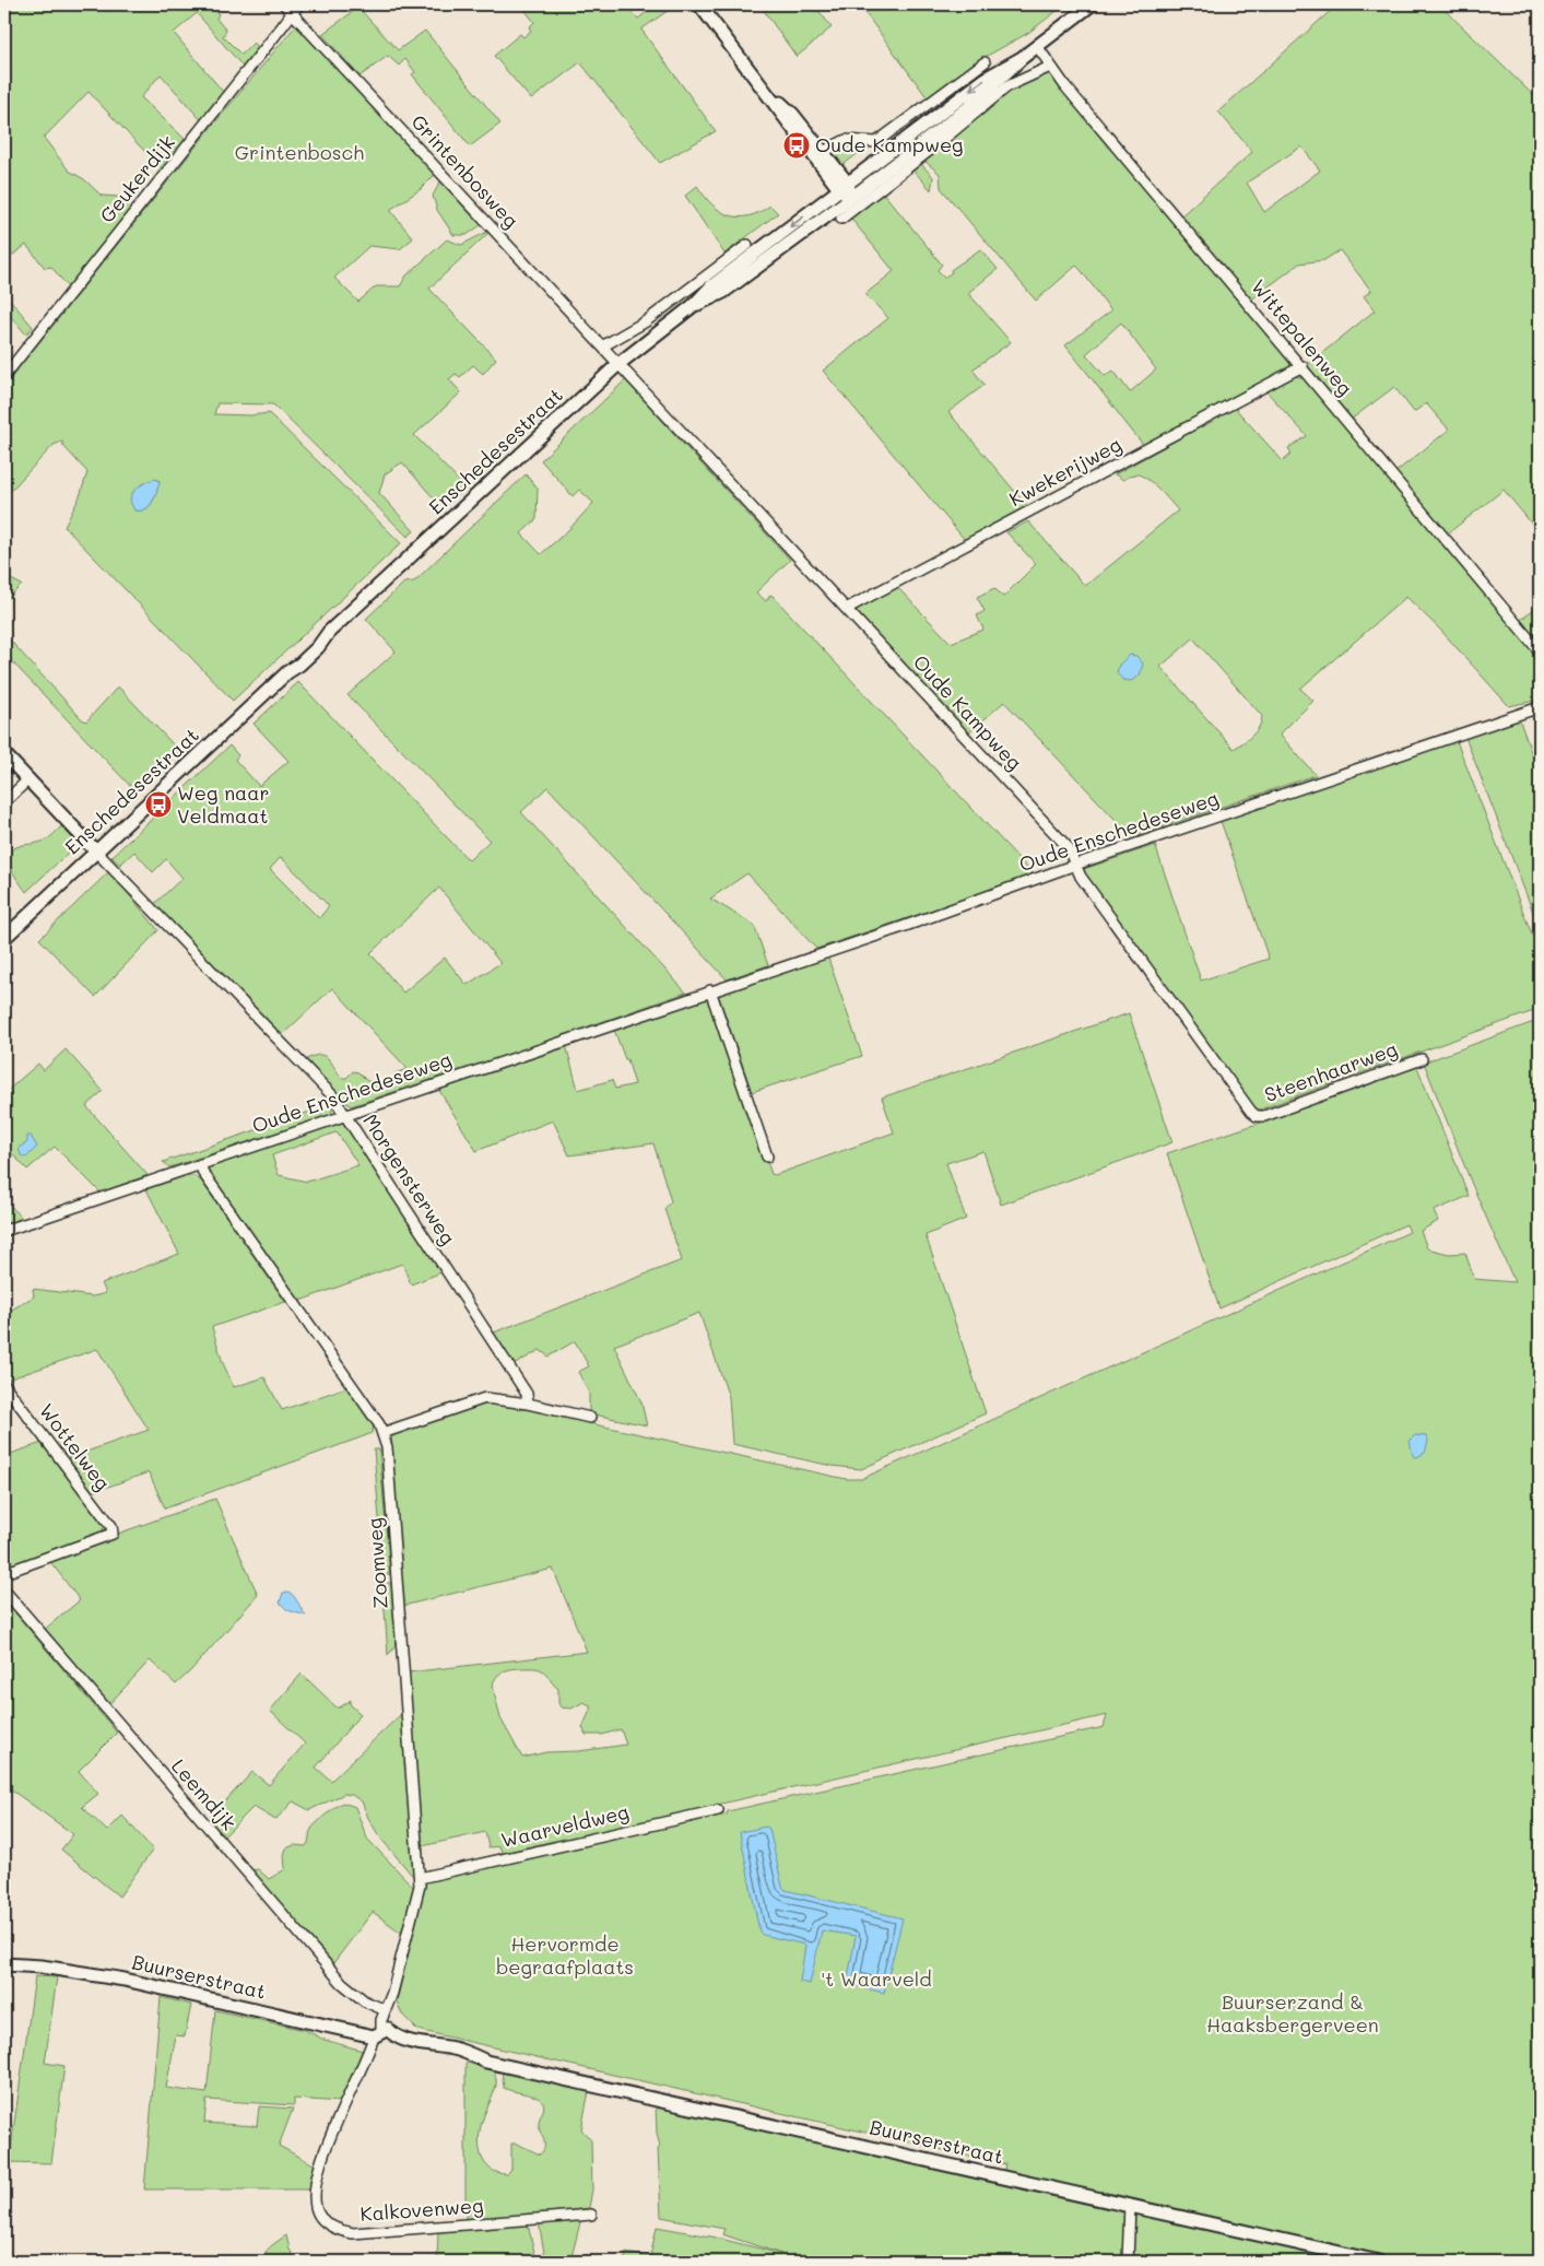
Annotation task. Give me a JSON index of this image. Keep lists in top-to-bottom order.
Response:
{
  "streets": {
    "main road": ["Enschedesestraat", "Buurserstraat"],
    "street": [
      "Grintenbosweg",
      "Geukerdijk",
      "Wittepalenweg",
      "Kwekerijweg",
      "Oude Kampweg",
      "Oude Enschedeseweg",
      "Steenhaarweg",
      "Morgensterweg",
      "Wottelweg",
      "Zoomweg",
      "Leemdijk",
      "Waarveldweg",
      "Kalkovenweg"
    ]
  },
  "crossings": [
    ["Grintenbosweg", "Geukerdijk"],
    ["Grintenbosweg", "Enschedesestraat"],
    ["Grintenbosweg", "Oude Kampweg"],
    ["Wittepalenweg", "Enschedesestraat"],
    ["Wittepalenweg", "Kwekerijweg"],
    ["Enschedesestraat", "Oude Kampweg"],
    ["Enschedesestraat", "Morgensterweg"],
    ["Kwekerijweg", "Oude Kampweg"],
    ["Oude Kampweg", "Oude Enschedeseweg"],
    ["Oude Kampweg", "Steenhaarweg"],
    ["Oude Enschedeseweg", "Morgensterweg"],
    ["Oude Enschedeseweg", "Zoomweg"],
    ["Zoomweg", "Leemdijk"],
    ["Zoomweg", "Waarveldweg"],
    ["Zoomweg", "Buurserstraat"],
    ["Zoomweg", "Kalkovenweg"],
    ["Buurserstraat", "Kalkovenweg"]
  ],
  "parks": [
    "Grintenbosch",
    "Hervormde begraafplaats",
    "'t Waarveld",
    "Buurserzand & Haaksbergerveen"
  ],
  "places": {
    "bus stop": ["Oude Kampweg", "Weg naar Veldmaat"]
  }
}
